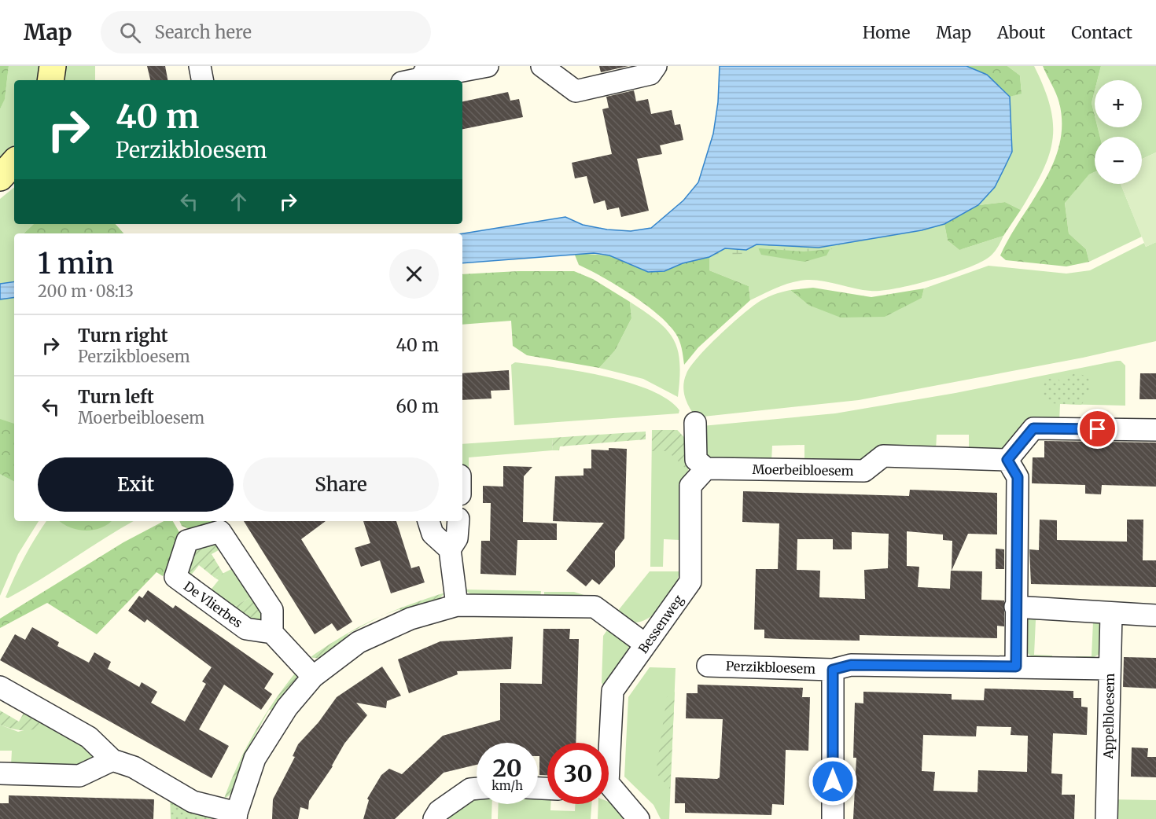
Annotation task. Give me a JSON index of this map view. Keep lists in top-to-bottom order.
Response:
{
  "streets": {
    "street": [
      "Moerbeibloesem",
      "De Vlierbes",
      "Bessenweg",
      "Perzikbloesem",
      "Appelbloesem"
    ]
  },
  "crossings": [
    ["Moerbeibloesem", "Bessenweg"],
    ["Perzikbloesem", "Appelbloesem"]
  ],
  "page": {
    "header": "Map",
    "search": "Search here",
    "nav": [
      "Home",
      "Map",
      "About",
      "Contact"
    ],
    "map_buttons": ["+", "−"],
    "turn": ["40 m", "Perzikbloesem"],
    "heading": ["1 min", "200 m · 08:13"],
    "list": [
      {
        "name": "Turn right",
        "note": "Perzikbloesem",
        "value": "40 m"
      },
      {
        "name": "Turn left",
        "note": "Moerbeibloesem",
        "value": "60 m"
      }
    ],
    "buttons": ["Exit", "Share"],
    "speed": "20 km/h",
    "limit": "30"
  }
}
